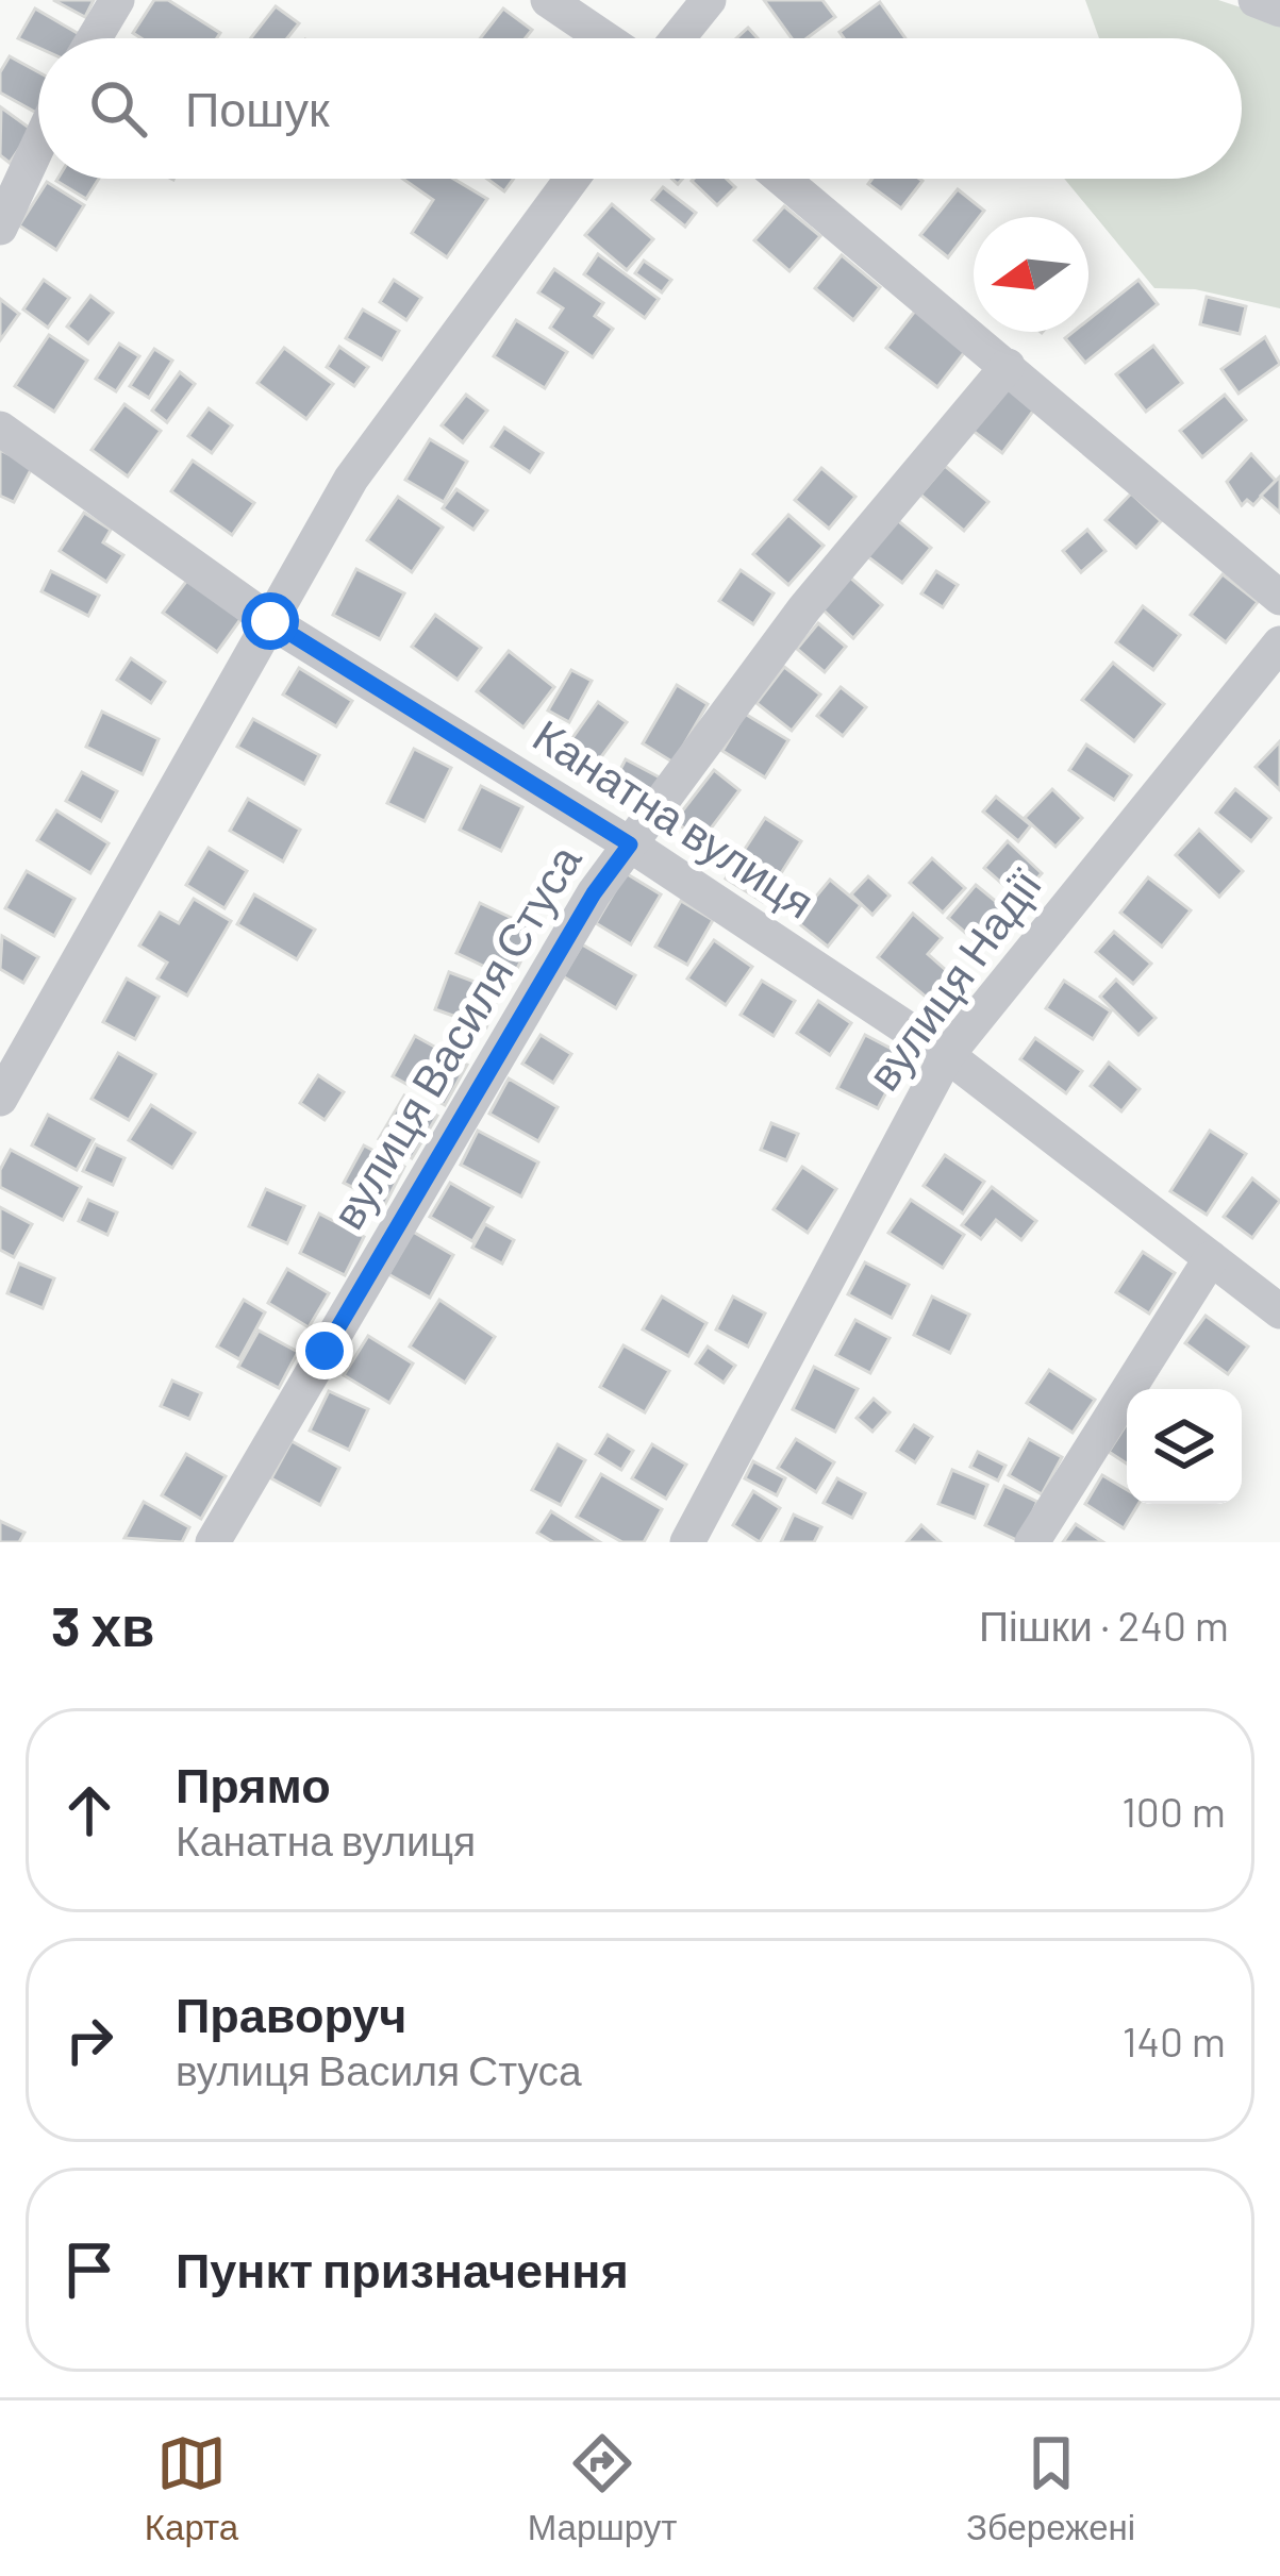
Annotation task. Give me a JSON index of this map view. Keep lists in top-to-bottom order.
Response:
{
  "streets": {
    "street": ["Канатна вулиця", "вулиця Надії", "вулиця Василя Стуса"]
  },
  "crossings": [
    ["Канатна вулиця", "вулиця Надії"],
    ["Канатна вулиця", "вулиця Василя Стуса"]
  ],
  "north": "left",
  "page": {
    "search": "Пошук",
    "heading": ["3 хв", "Пішки · 240 m"],
    "list": [
      ["Прямо", "Канатна вулиця", "100 m"],
      ["Праворуч", "вулиця Василя Стуса", "140 m"],
      "Пункт призначення"
    ],
    "nav": ["Карта", "Маршрут", "Збережені"]
  }
}
